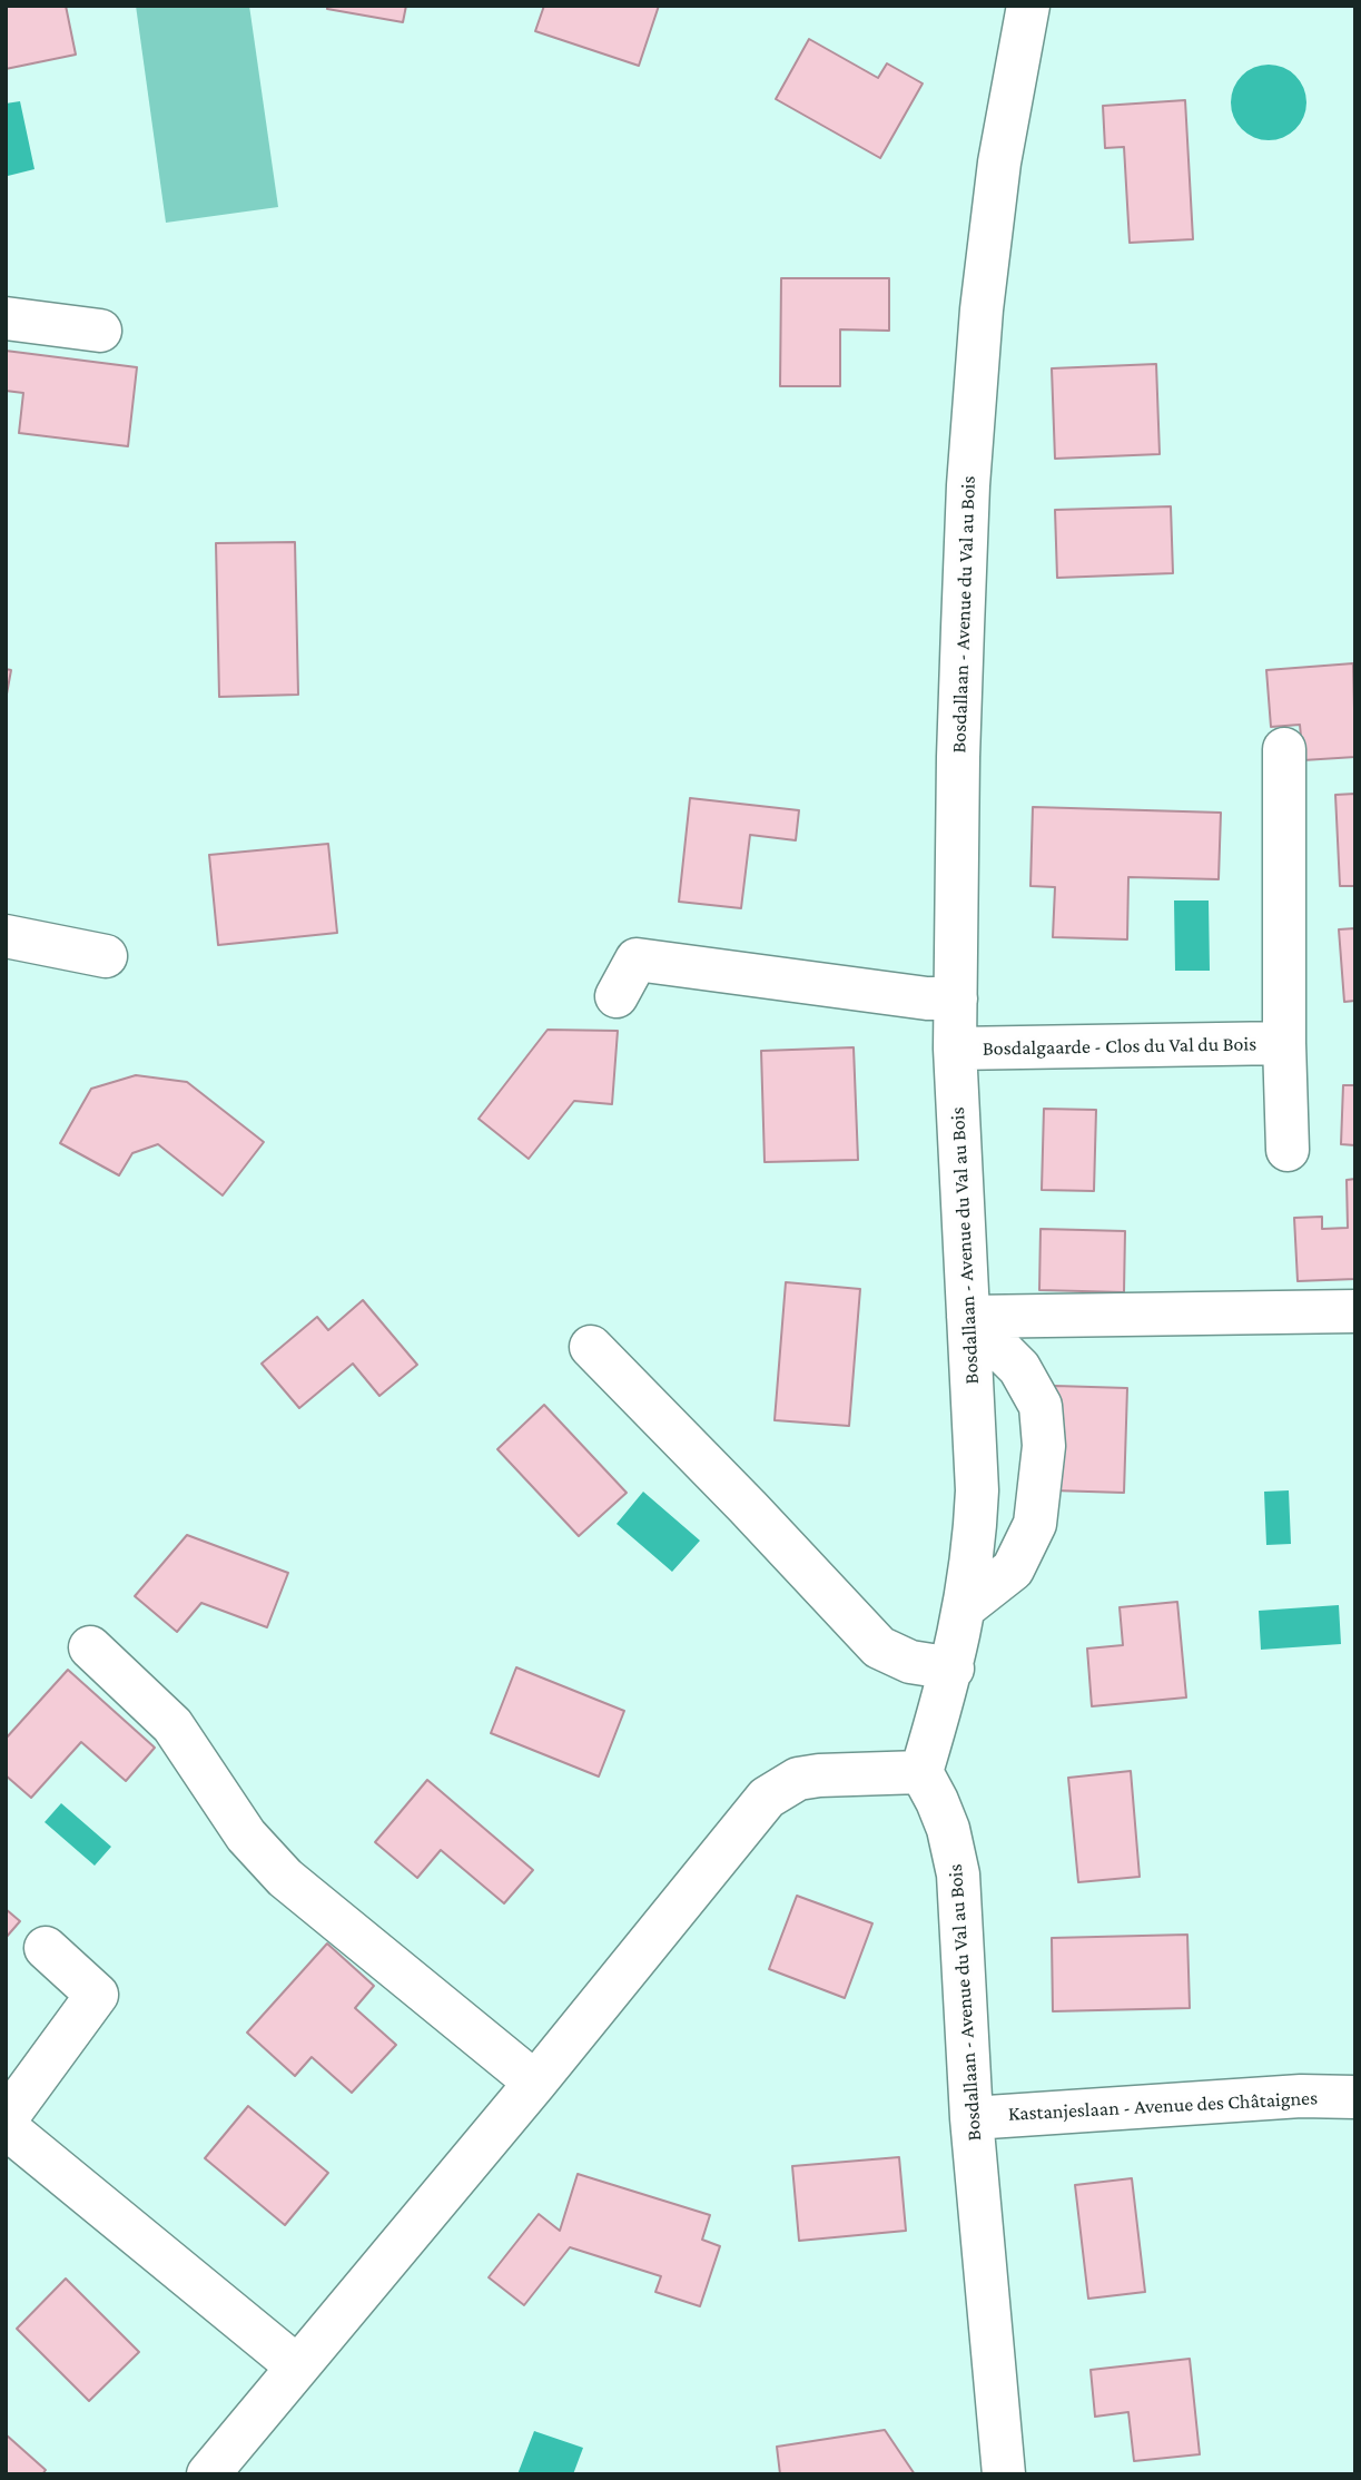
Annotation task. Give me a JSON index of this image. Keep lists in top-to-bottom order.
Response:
{
  "streets": {
    "street": ["Bosdallaan - Avenue du Val au Bois", "Bosdalgaarde - Clos du Val du Bois", "Kastanjeslaan - Avenue des Châtaignes"]
  },
  "crossings": [
    ["Bosdallaan - Avenue du Val au Bois", "Bosdalgaarde - Clos du Val du Bois"],
    ["Bosdallaan - Avenue du Val au Bois", "Kastanjeslaan - Avenue des Châtaignes"]
  ]
}
